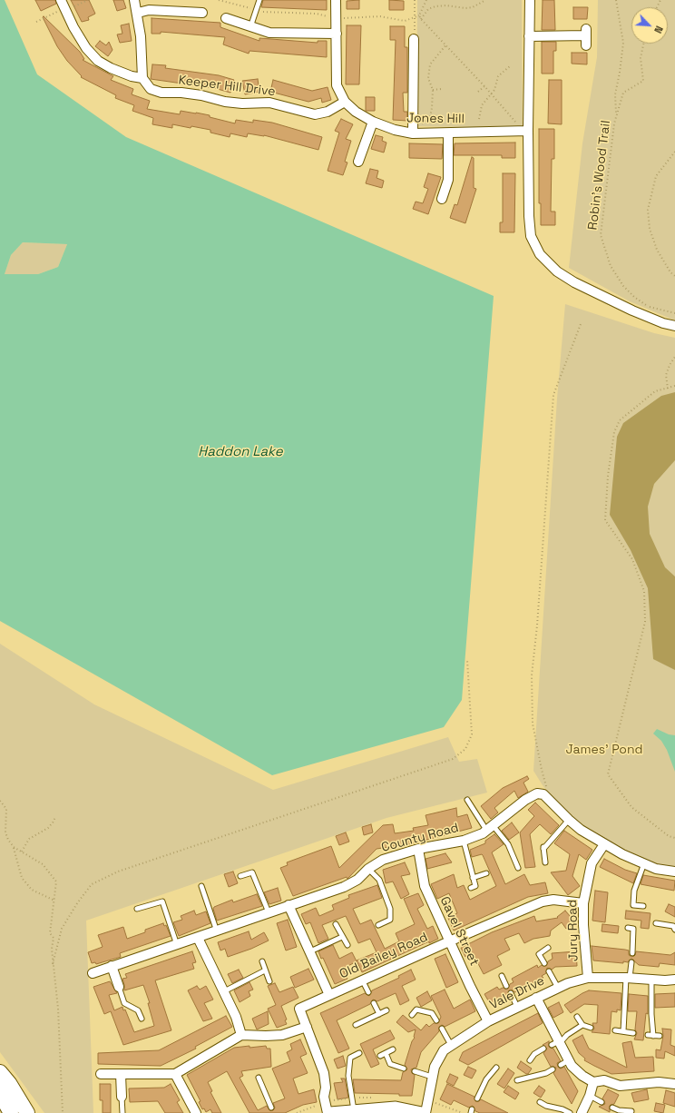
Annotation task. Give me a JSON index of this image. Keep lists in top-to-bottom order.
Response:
{
  "streets": {
    "street": [
      "Keeper Hill Drive",
      "Jones Hill",
      "County Road",
      "Jury Road",
      "Gavel Street",
      "Old Bailey Road",
      "Vale Drive"
    ],
    "path": ["Robin's Wood Trail"]
  },
  "crossings": [
    ["Keeper Hill Drive", "Jones Hill"],
    ["County Road", "Jury Road"],
    ["County Road", "Gavel Street"],
    ["Jury Road", "Old Bailey Road"],
    ["Jury Road", "Vale Drive"],
    ["Gavel Street", "Old Bailey Road"],
    ["Gavel Street", "Vale Drive"]
  ],
  "water": ["Haddon Lake"],
  "parks": ["James' Pond"],
  "north": "bottom right"
}
